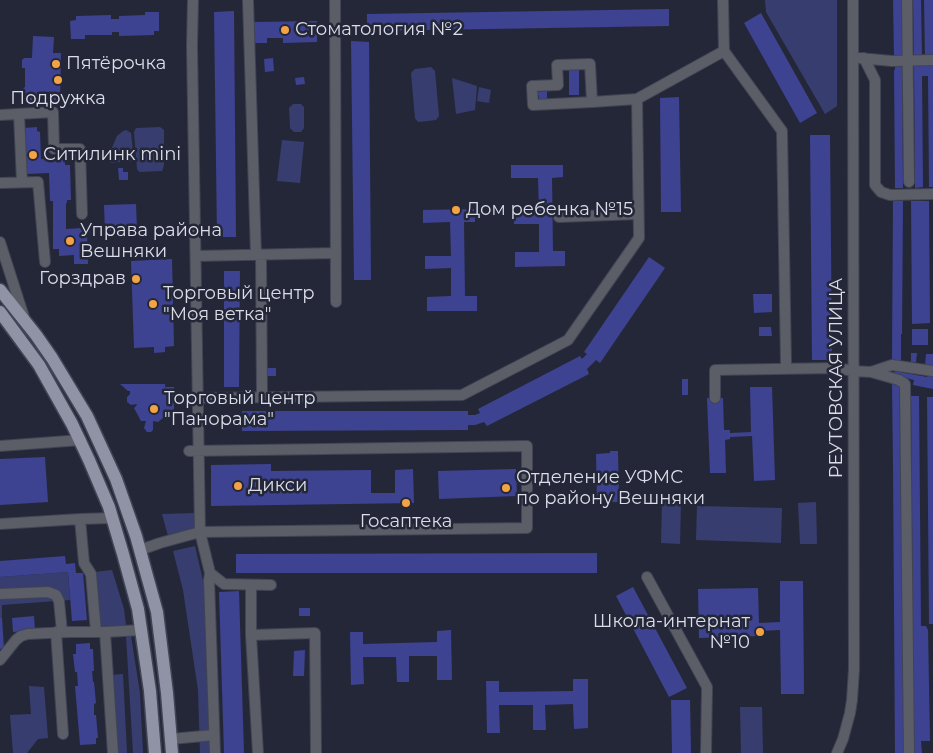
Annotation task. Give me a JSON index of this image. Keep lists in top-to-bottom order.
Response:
{
  "streets": {
    "street": ["РЕУТОВСКАЯ УЛИЦА"]
  },
  "places": [
    "Стоматология №2",
    "Пятёрочка",
    "Подружка",
    "Ситилинк mini",
    "Дом ребенка №15",
    "Управа района Вешняки",
    "Горздрав",
    "Торговый центр \"Моя ветка\"",
    "Торговый центр \"Панорама\"",
    "Дикси",
    "Отделение УФМС по району Вешняки",
    "Госаптека",
    "Школа-интернат №10"
  ]
}
